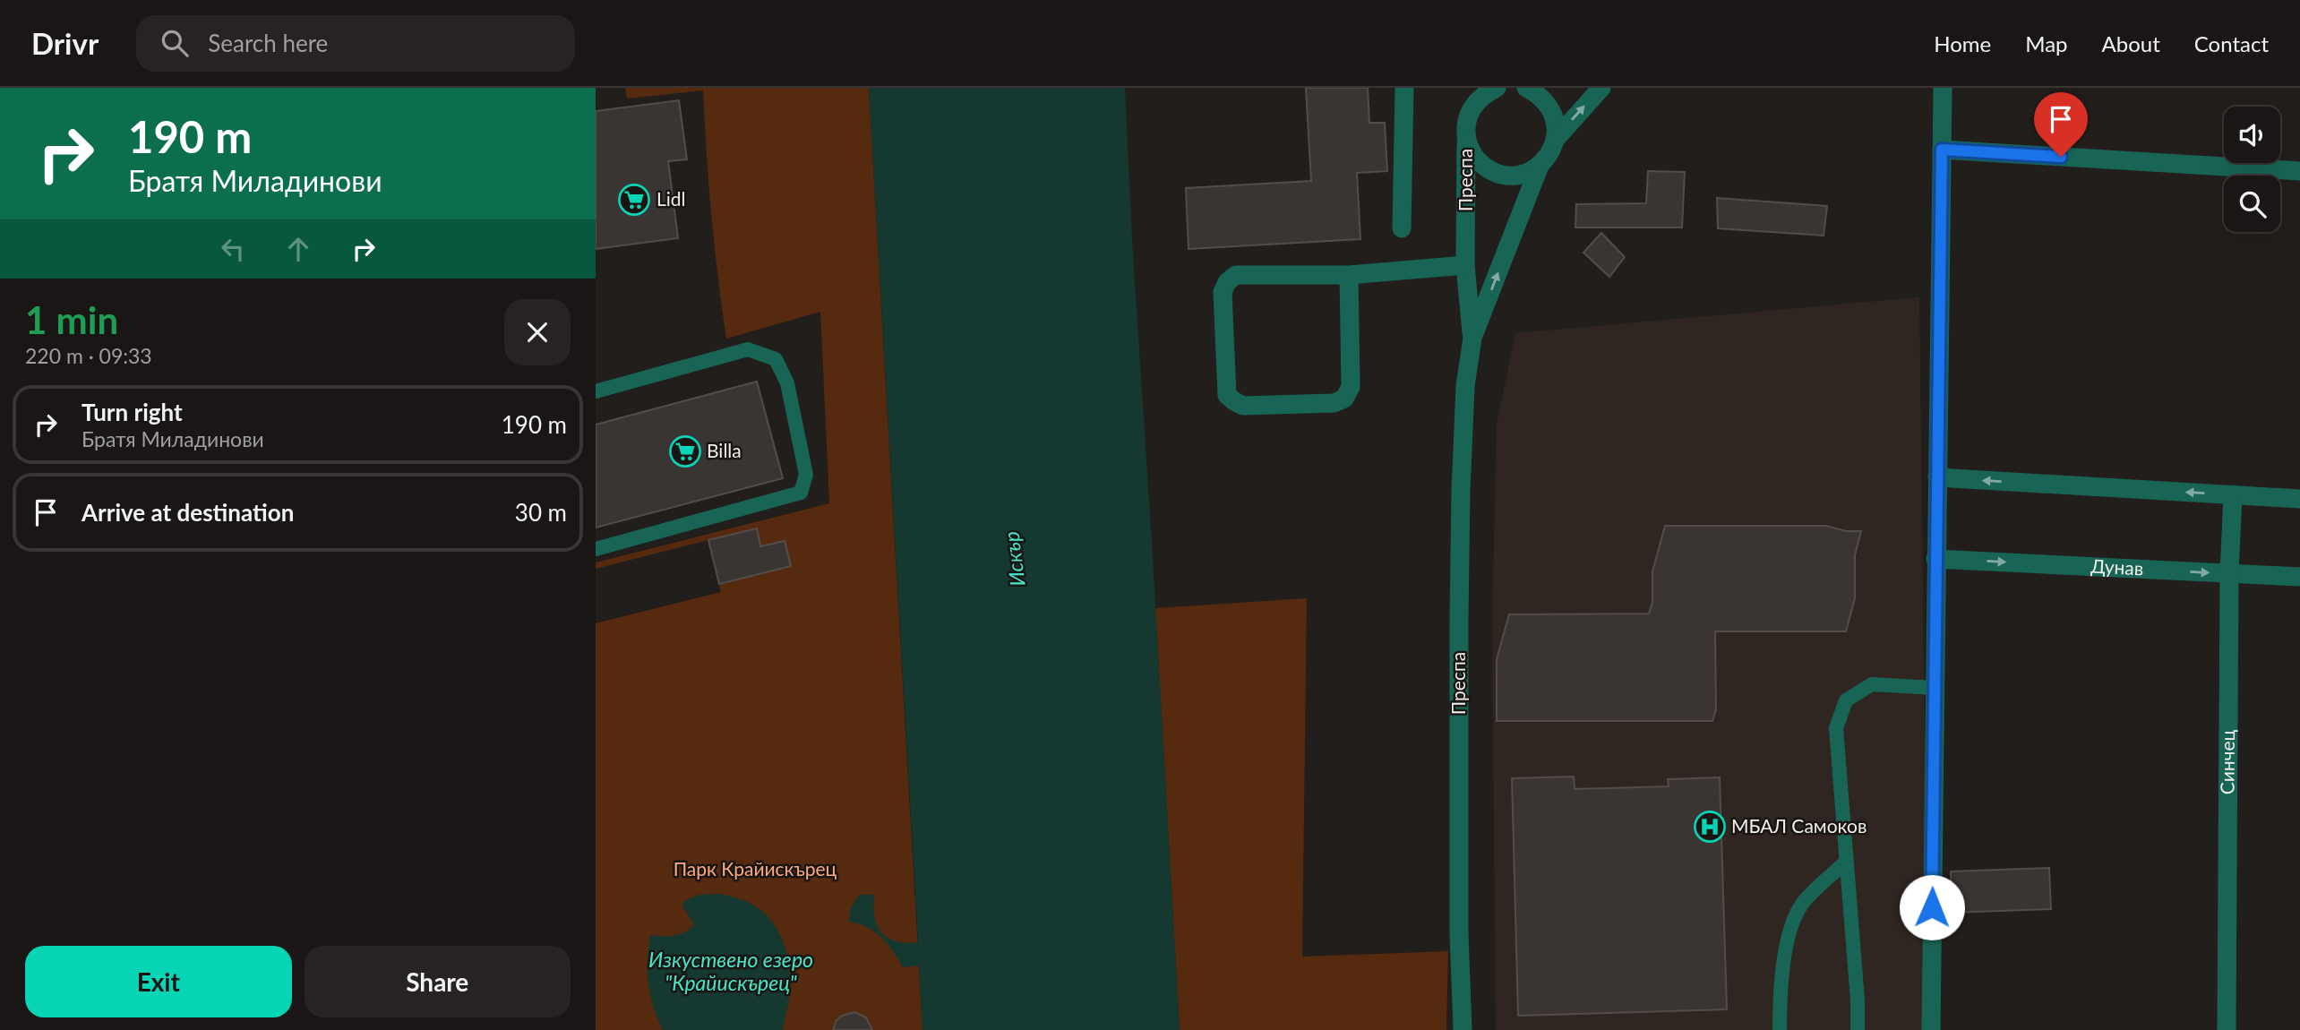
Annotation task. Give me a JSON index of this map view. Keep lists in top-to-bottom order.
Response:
{
  "streets": {
    "street": ["Преспа", "Дунав", "Синчец"]
  },
  "crossings": [
    ["Дунав", "Синчец"]
  ],
  "water": ["Искър", "Изкуствено езеро \"Крайискърец\""],
  "parks": ["Парк Крайискърец"],
  "places": {
    "supermarket": ["Lidl", "Billa"],
    "hospital": ["МБАЛ Самоков"]
  },
  "page": {
    "header": "Drivr",
    "search": "Search here",
    "nav": [
      "Home",
      "Map",
      "About",
      "Contact"
    ],
    "turn": ["190 m", "Братя Миладинови"],
    "heading": ["1 min", "220 m · 09:33"],
    "list": [
      {
        "name": "Turn right",
        "note": "Братя Миладинови",
        "value": "190 m"
      },
      {
        "name": "Arrive at destination",
        "value": "30 m"
      }
    ],
    "buttons": ["Exit", "Share"]
  }
}
